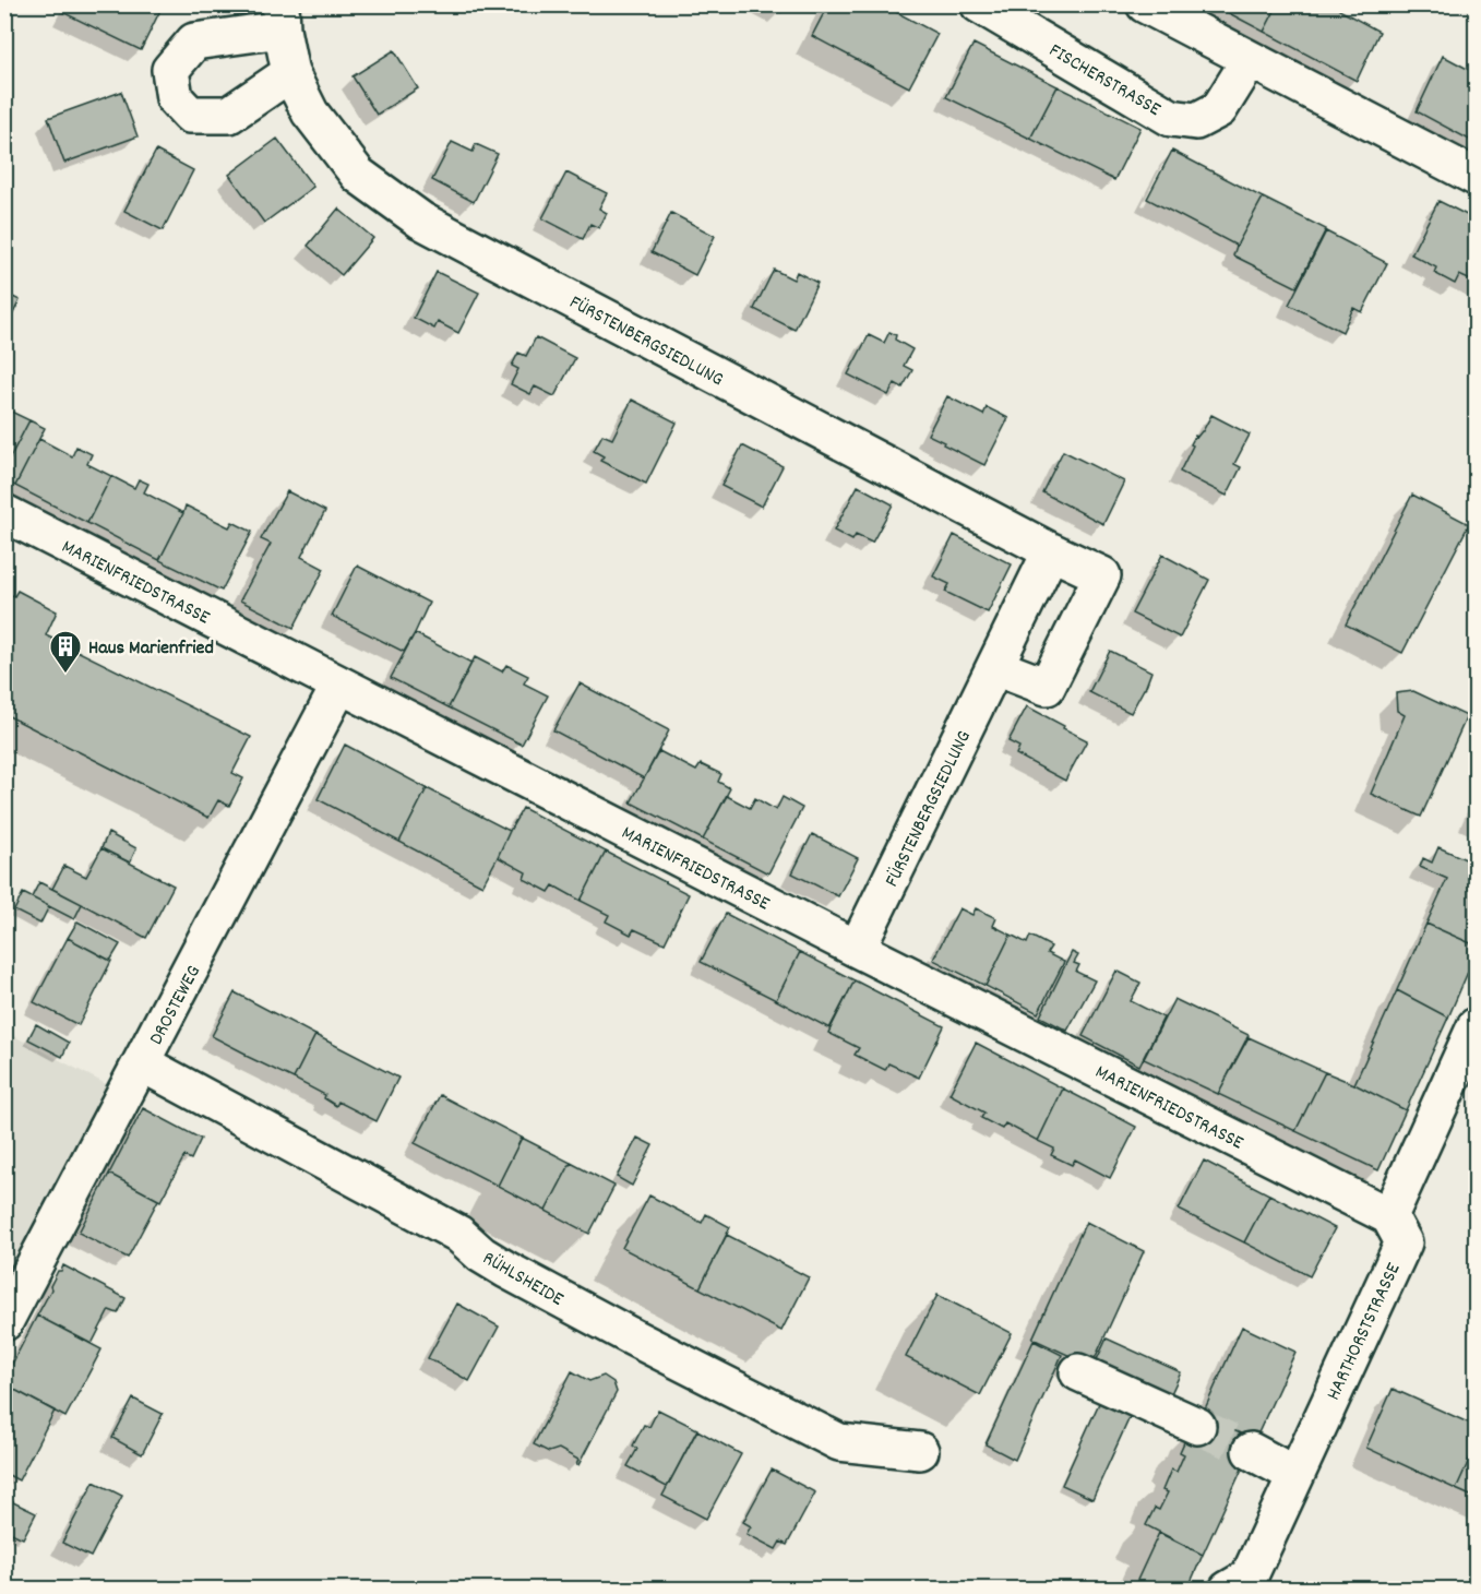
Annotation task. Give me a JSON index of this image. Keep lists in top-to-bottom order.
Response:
{
  "streets": {
    "street": [
      "FISCHERSTRASSE",
      "FÜRSTENBERGSIEDLUNG",
      "MARIENFRIEDSTRASSE",
      "DROSTEWEG",
      "RÜHLSHEIDE",
      "HARTHORSTSTRASSE"
    ]
  },
  "crossings": [
    ["FÜRSTENBERGSIEDLUNG", "MARIENFRIEDSTRASSE"],
    ["MARIENFRIEDSTRASSE", "DROSTEWEG"],
    ["MARIENFRIEDSTRASSE", "HARTHORSTSTRASSE"],
    ["DROSTEWEG", "RÜHLSHEIDE"]
  ],
  "places": {
    "building": ["Haus Marienfried"]
  }
}
